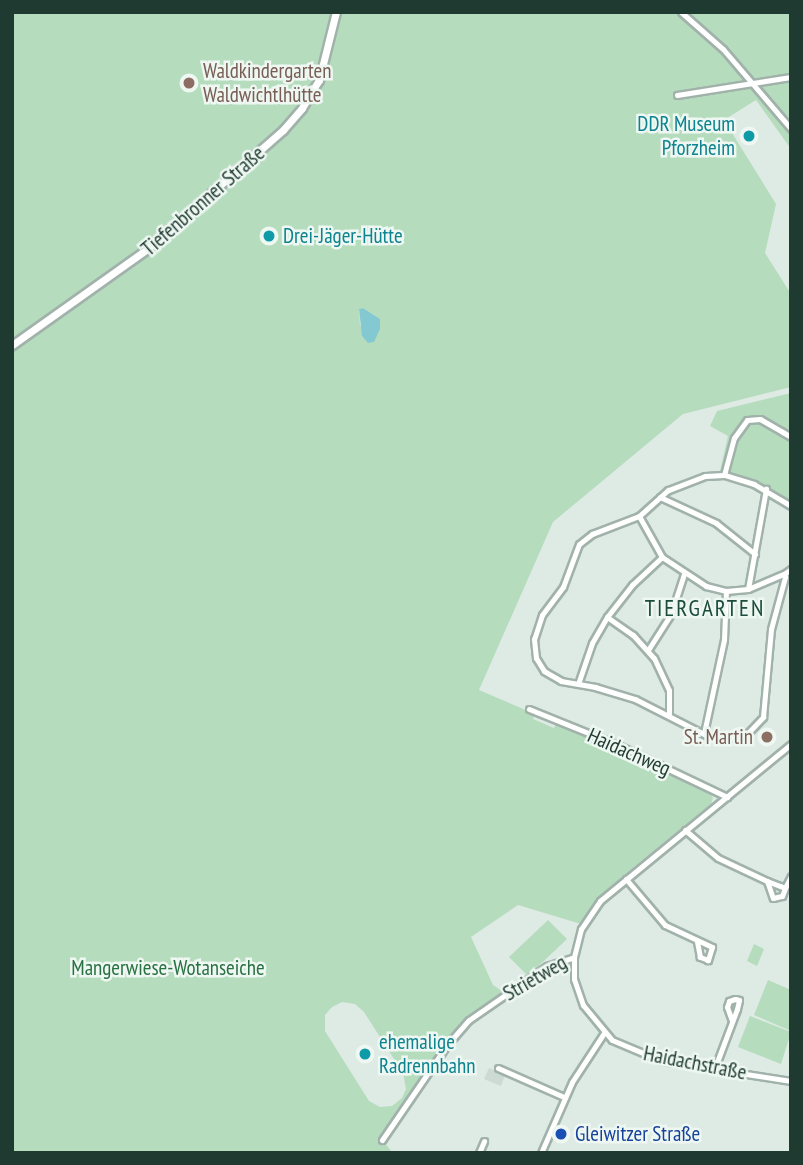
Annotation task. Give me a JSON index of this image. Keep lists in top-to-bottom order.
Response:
{
  "streets": {
    "street": [
      "Tiefenbronner Straße",
      "Haidachweg",
      "Strietweg",
      "Haidachstraße"
    ]
  },
  "crossings": [
    ["Haidachweg", "Strietweg"],
    ["Strietweg", "Haidachstraße"]
  ],
  "districts": ["TIERGARTEN"],
  "parks": ["Mangerwiese-Wotanseiche"],
  "places": [
    "Waldkindergarten Waldwichtlhütte",
    "DDR Museum Pforzheim",
    "Drei-Jäger-Hütte",
    "St. Martin",
    "ehemalige Radrennbahn",
    "Gleiwitzer Straße"
  ]
}
